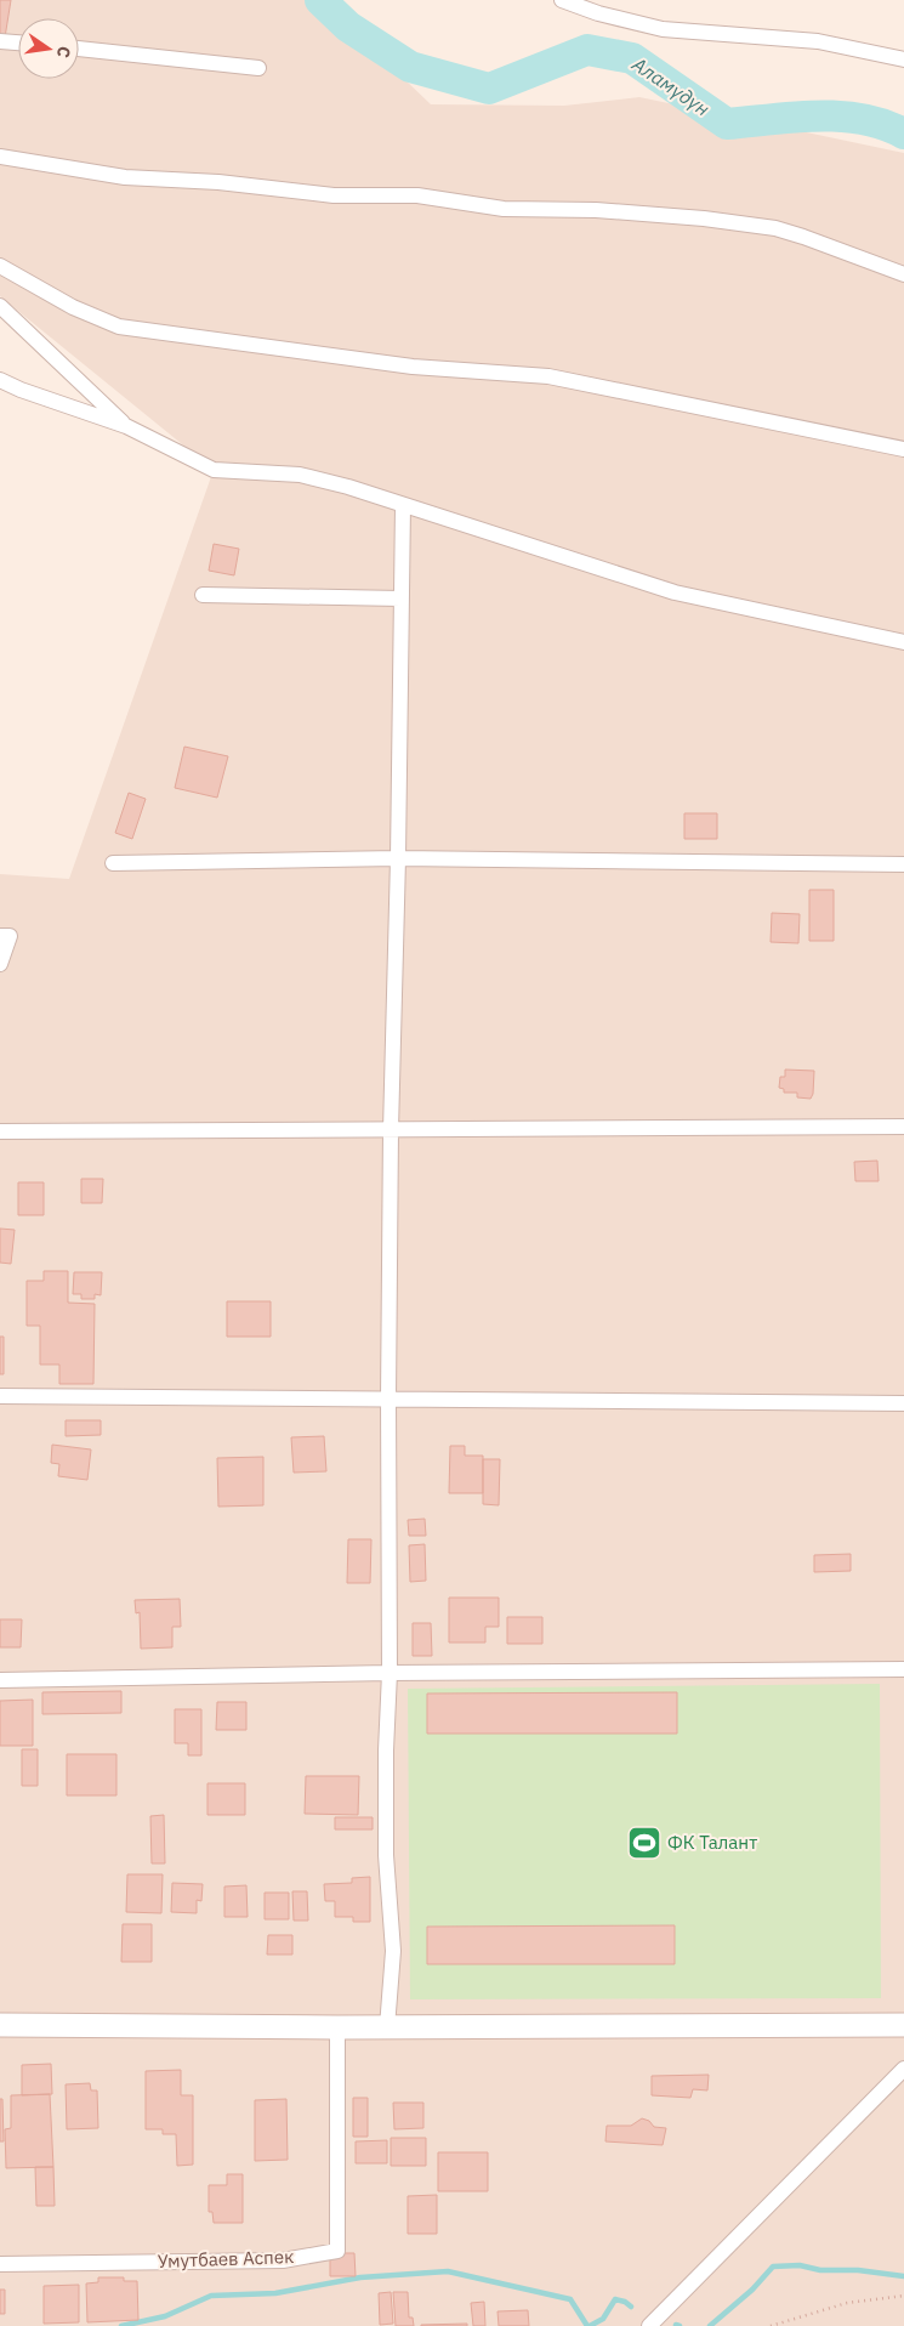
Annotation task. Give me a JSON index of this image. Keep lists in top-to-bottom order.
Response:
{
  "streets": {
    "street": ["Умутбаев Аспек"]
  },
  "water": ["Аламүдүн"],
  "places": {
    "sports": ["ФК Талант"]
  },
  "north": "right"
}
